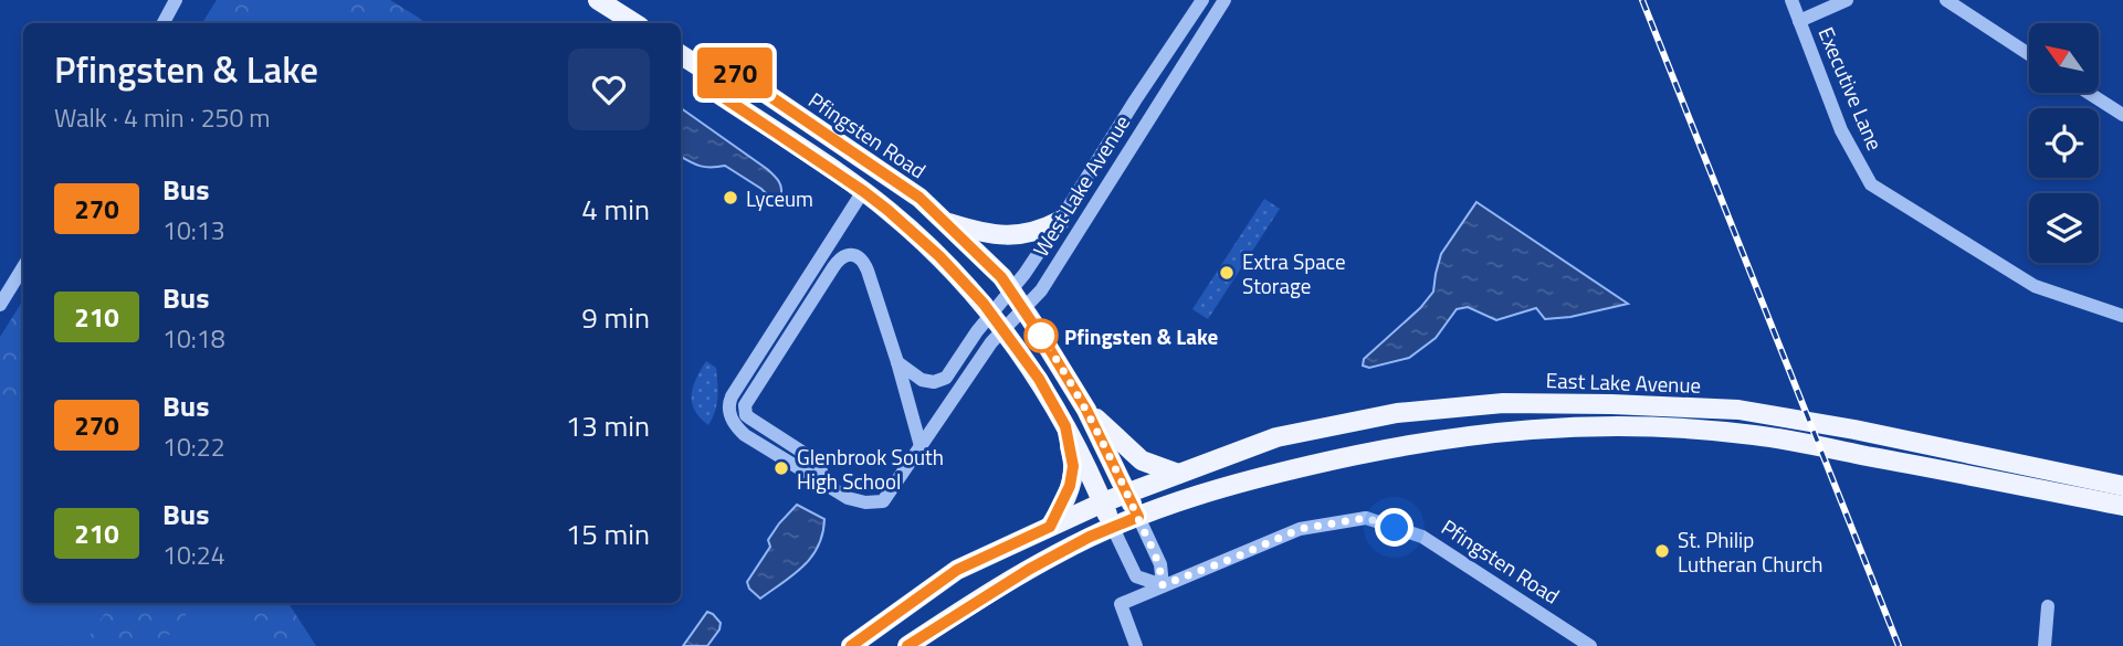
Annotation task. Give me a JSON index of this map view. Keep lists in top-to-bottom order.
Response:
{
  "streets": {
    "main road": ["Pfingsten Road", "East Lake Avenue"],
    "street": ["Executive Lane", "West Lake Avenue"]
  },
  "crossings": [
    ["Pfingsten Road", "West Lake Avenue"],
    ["Pfingsten Road", "East Lake Avenue"]
  ],
  "places": [
    "Lyceum",
    "Extra Space Storage",
    "Pfingsten & Lake",
    "Glenbrook South High School",
    "St. Philip Lutheran Church"
  ],
  "lines": ["bus line 270"],
  "north": "top left",
  "page": {
    "on_map": "270",
    "heading": ["Pfingsten & Lake", "Walk · 4 min · 250 m"],
    "list": [
      {
        "mark": "270",
        "name": "Bus",
        "note": "10:13",
        "value": "4 min"
      },
      {
        "mark": "210",
        "name": "Bus",
        "note": "10:18",
        "value": "9 min"
      },
      {
        "mark": "270",
        "name": "Bus",
        "note": "10:22",
        "value": "13 min"
      },
      {
        "mark": "210",
        "name": "Bus",
        "note": "10:24",
        "value": "15 min"
      }
    ]
  }
}
